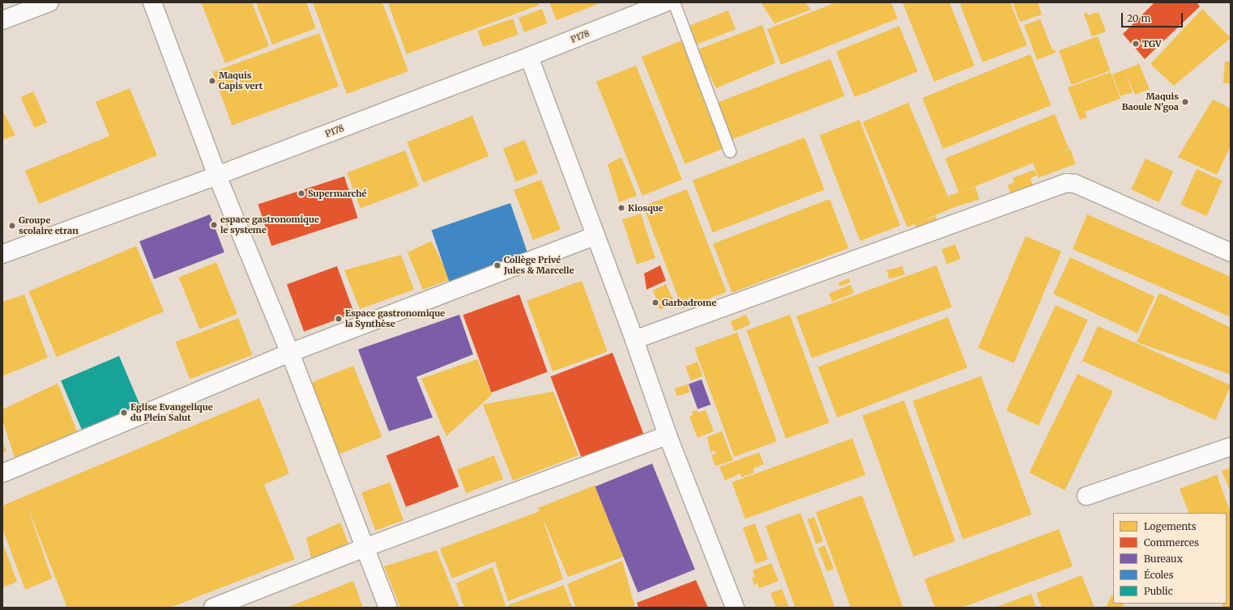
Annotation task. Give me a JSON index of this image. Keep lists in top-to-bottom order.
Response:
{
  "streets": {
    "street": ["P178"]
  },
  "places": [
    "TGV",
    "Maquis Capis vert",
    "Maquis Baoule N'goa",
    "Supermarché",
    "Kiosque",
    "espace gastronomique le systeme",
    "Groupe scolaire etran",
    "Collège Privé Jules & Marcelle",
    "Garbadrome",
    "Espace gastronomique la Synthèse",
    "Eglise Evangelique du Plein Salut"
  ],
  "legend": [
    "Logements",
    "Commerces",
    "Bureaux",
    "Écoles",
    "Public"
  ],
  "scale_bar": "20 m"
}
